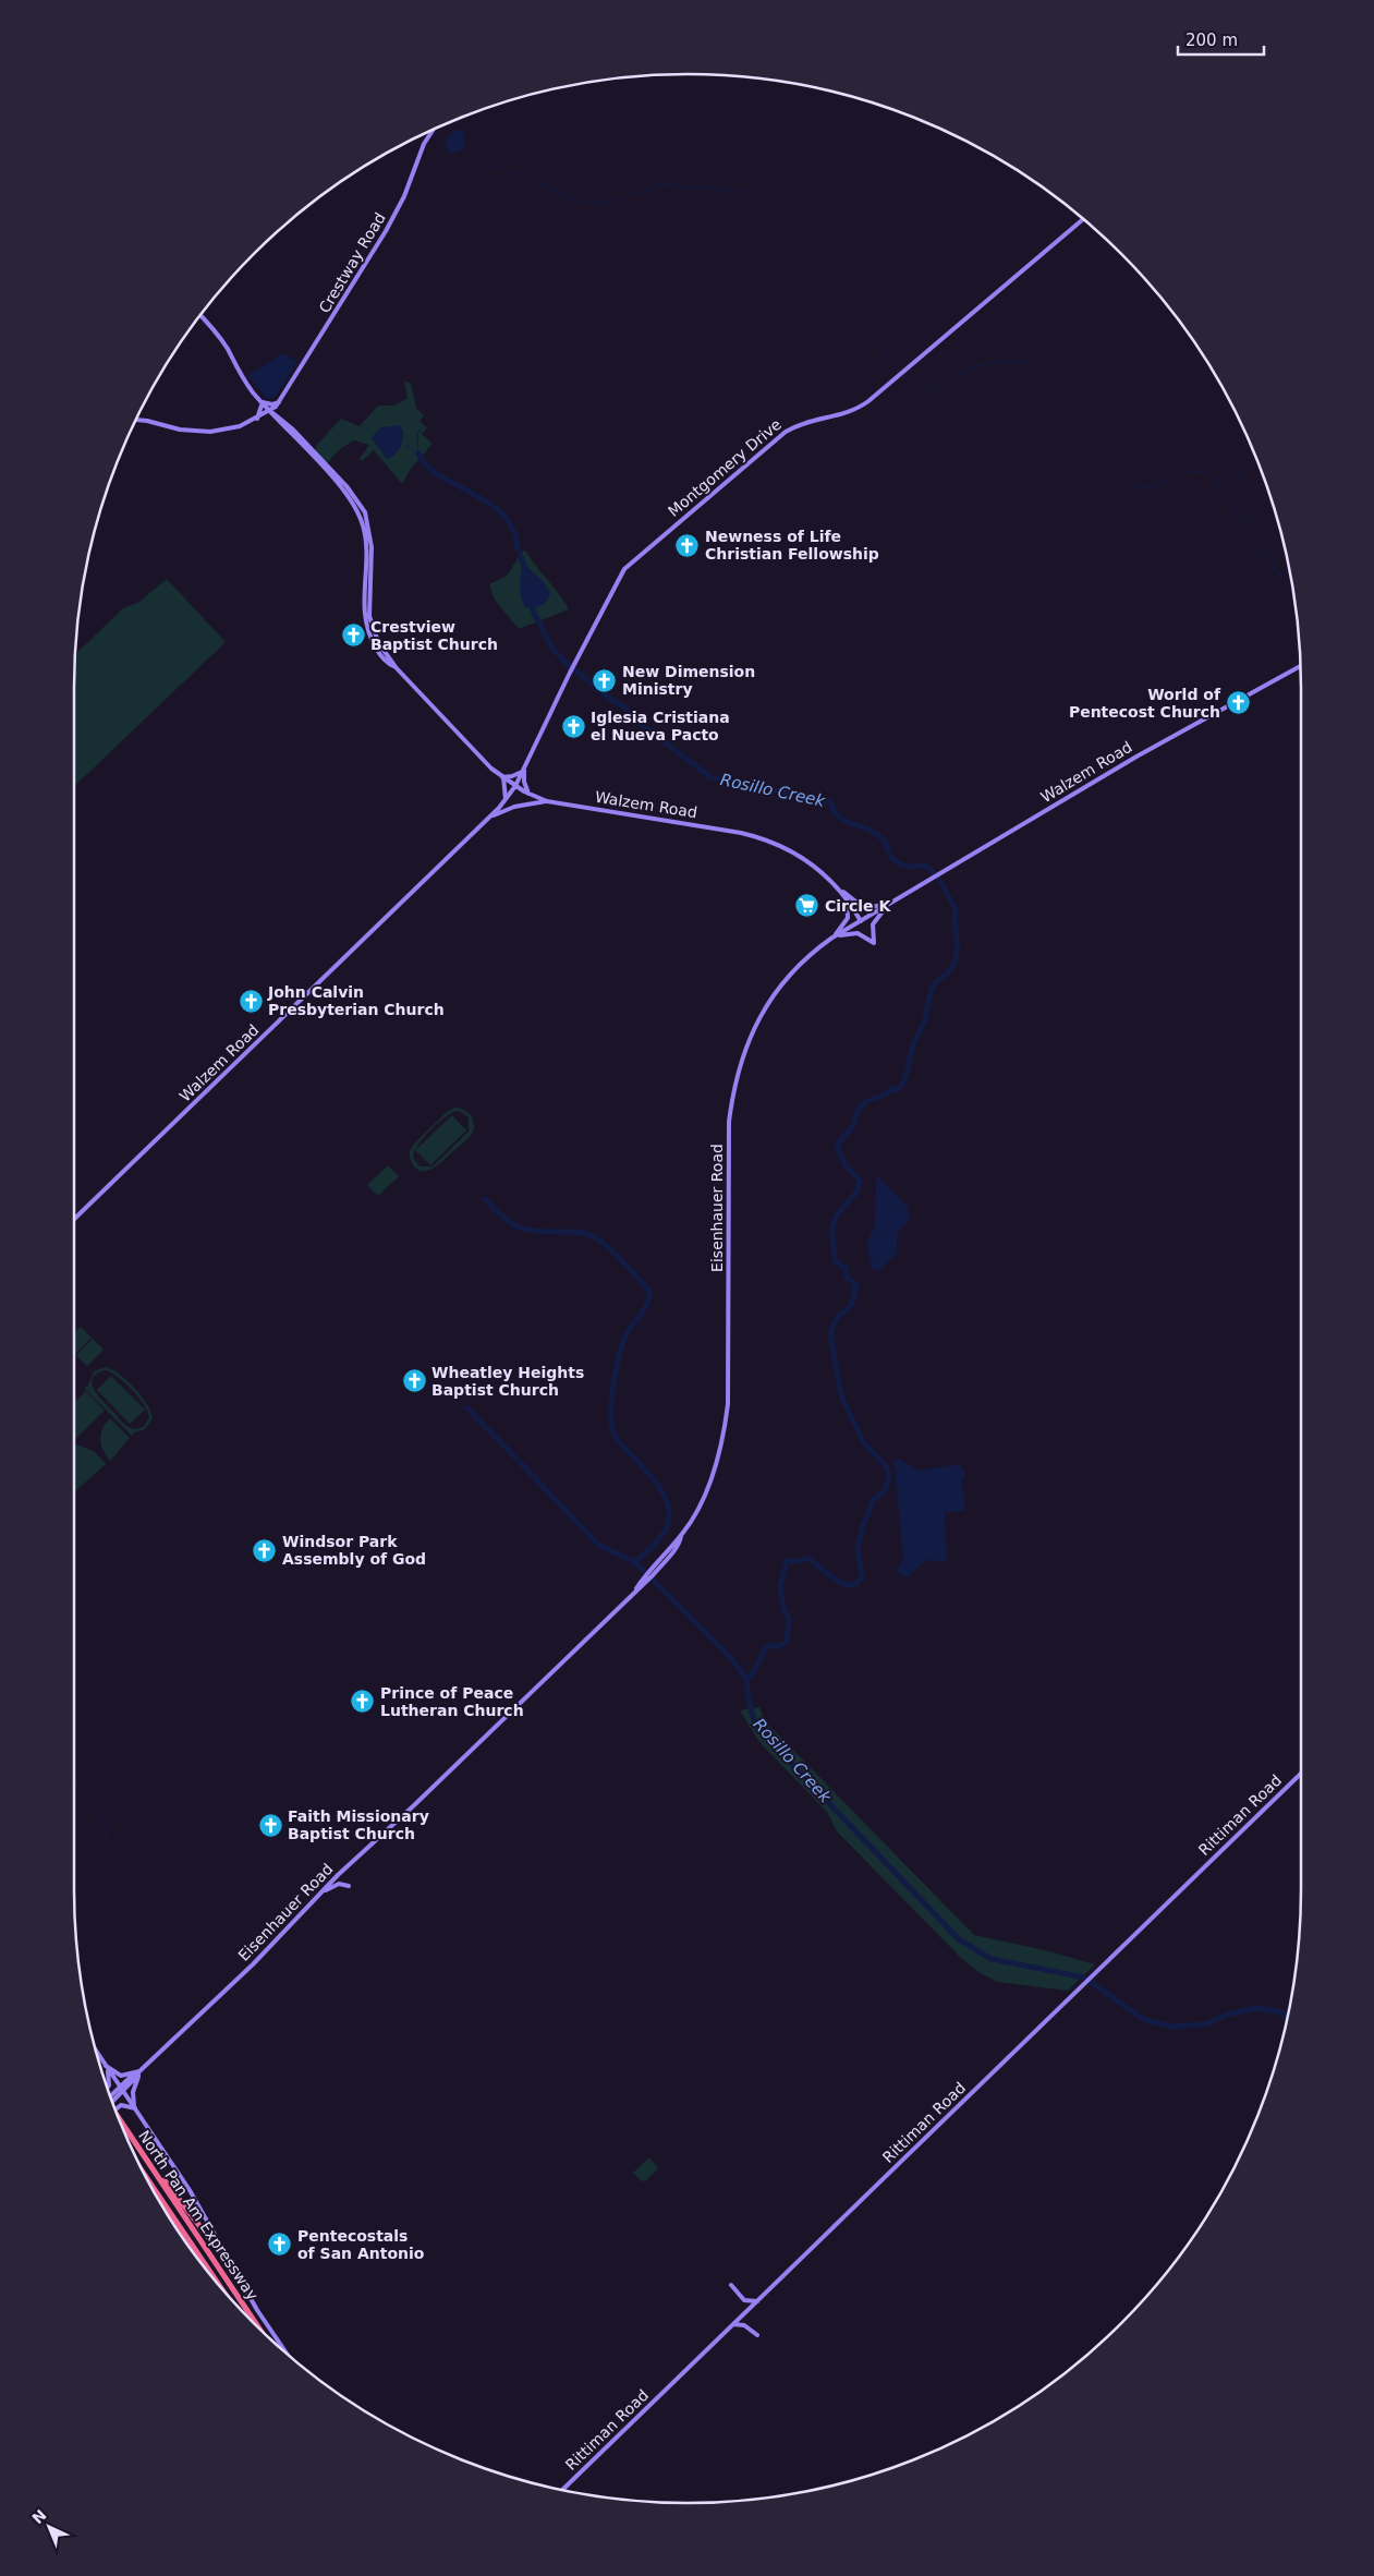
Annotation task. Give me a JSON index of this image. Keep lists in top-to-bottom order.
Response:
{
  "streets": {
    "highway": ["North Pan Am Expressway"],
    "main road": [
      "Crestway Road",
      "Montgomery Drive",
      "Walzem Road",
      "Eisenhauer Road",
      "Rittiman Road"
    ]
  },
  "crossings": [
    ["Montgomery Drive", "Walzem Road"],
    ["Walzem Road", "Eisenhauer Road"]
  ],
  "water": ["Rosillo Creek"],
  "places": {
    "church": [
      "Newness of Life Christian Fellowship",
      "Crestview Baptist Church",
      "New Dimension Ministry",
      "World of Pentecost Church",
      "Iglesia Cristiana el Nueva Pacto",
      "John Calvin Presbyterian Church",
      "Wheatley Heights Baptist Church",
      "Windsor Park Assembly of God",
      "Prince of Peace Lutheran Church",
      "Faith Missionary Baptist Church",
      "Pentecostals of San Antonio"
    ],
    "supermarket": ["Circle K"]
  },
  "scale_bar": "200 m",
  "north": "top left"
}
